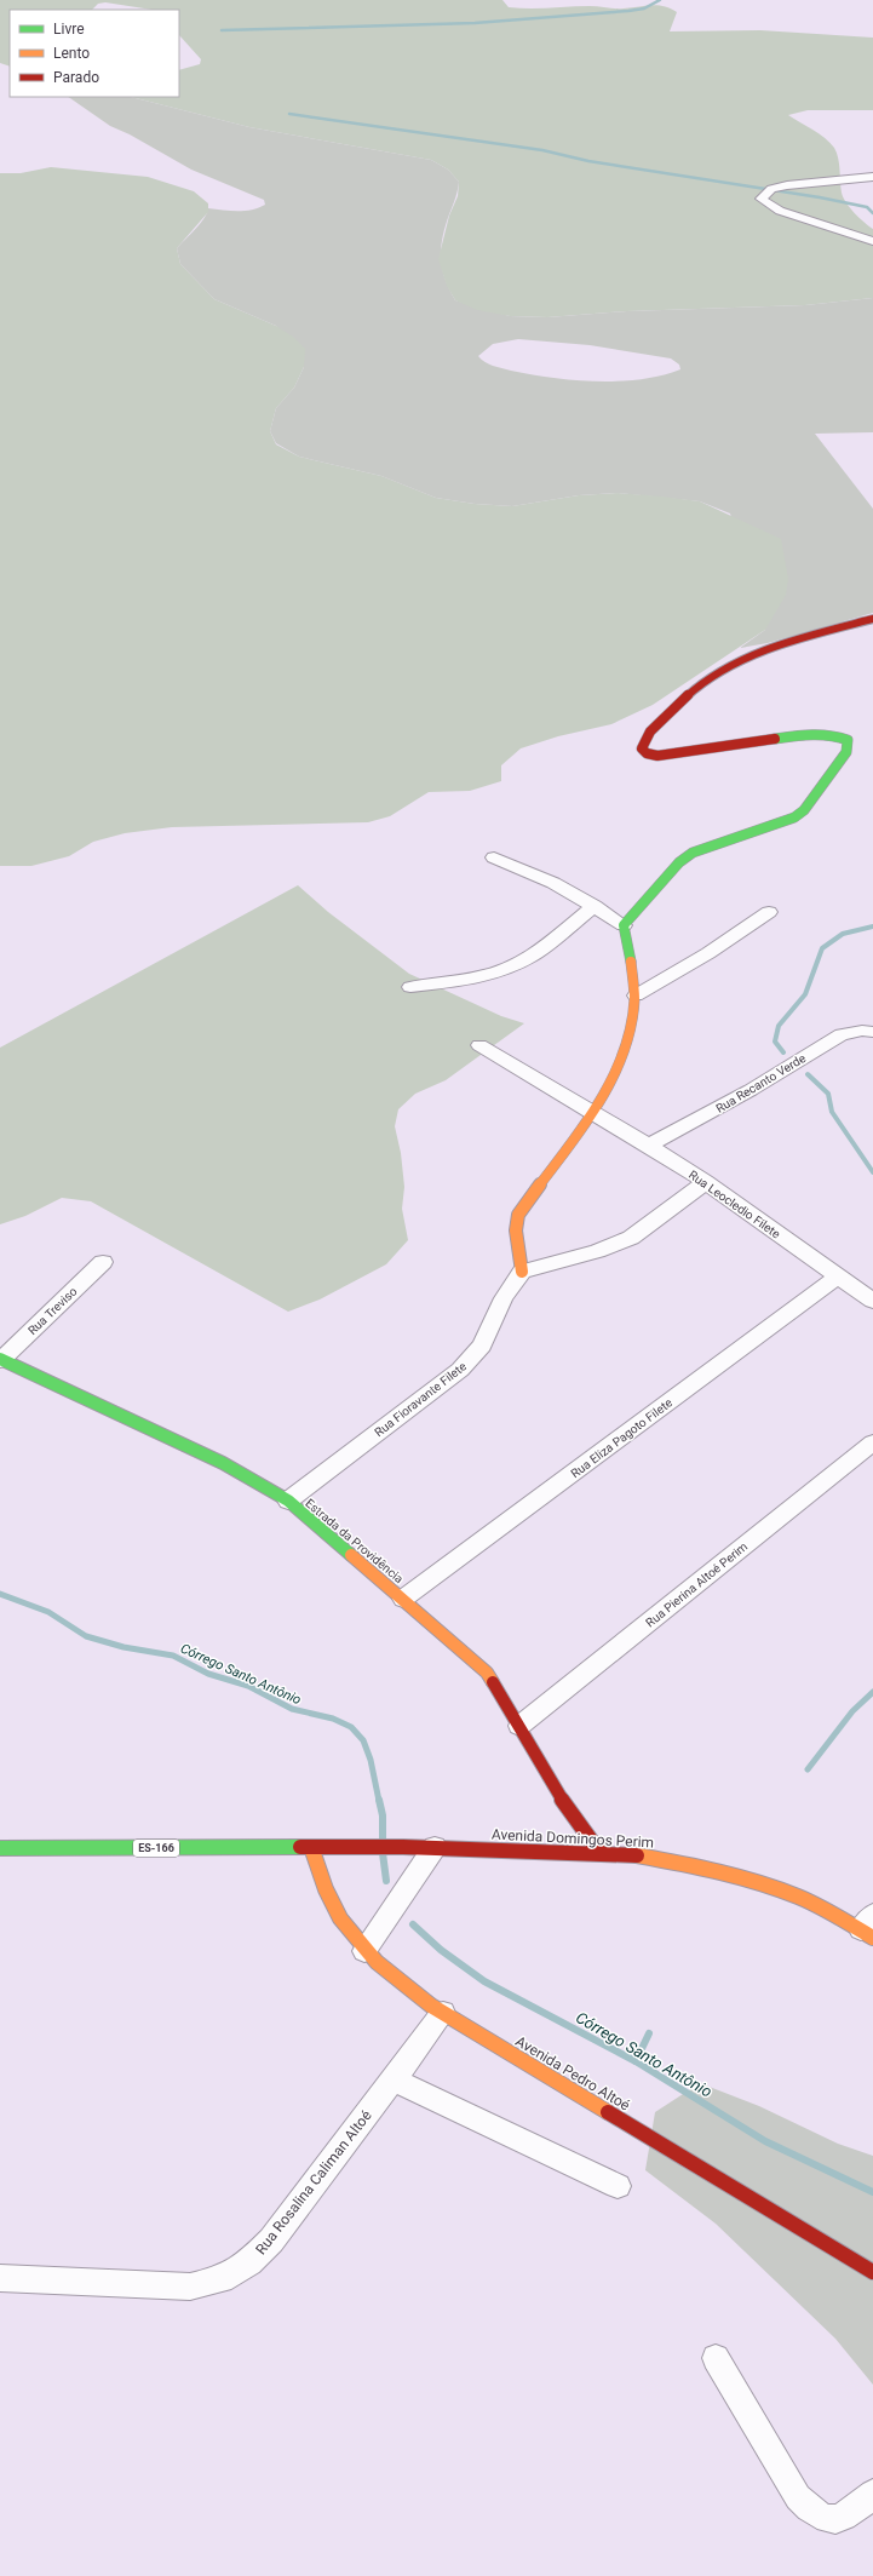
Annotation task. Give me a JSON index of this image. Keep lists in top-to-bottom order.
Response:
{
  "streets": {
    "street": [
      "Rua Recanto Verde",
      "Rua Leocledio Filete",
      "Rua Treviso",
      "Rua Fioravante Filete",
      "Rua Eliza Pagoto Filete",
      "Estrada da Providência",
      "Rua Pierina Altoé Perim",
      "Avenida Domingos Perim",
      "ES-166",
      "Avenida Pedro Altoé",
      "Rua Rosalina Caliman Altoé"
    ]
  },
  "crossings": [
    ["Rua Recanto Verde", "Rua Leocledio Filete"],
    ["Rua Leocledio Filete", "Rua Eliza Pagoto Filete"],
    ["Rua Treviso", "Estrada da Providência"],
    ["Rua Fioravante Filete", "Estrada da Providência"],
    ["Rua Eliza Pagoto Filete", "Estrada da Providência"],
    ["Estrada da Providência", "Rua Pierina Altoé Perim"],
    ["Estrada da Providência", "Avenida Domingos Perim"],
    ["Avenida Domingos Perim", "ES-166"],
    ["Avenida Domingos Perim", "Avenida Pedro Altoé"],
    ["ES-166", "Avenida Pedro Altoé"],
    ["Avenida Pedro Altoé", "Rua Rosalina Caliman Altoé"]
  ],
  "water": ["Córrego Santo Antônio"],
  "legend": ["Livre", "Lento", "Parado"]
}
